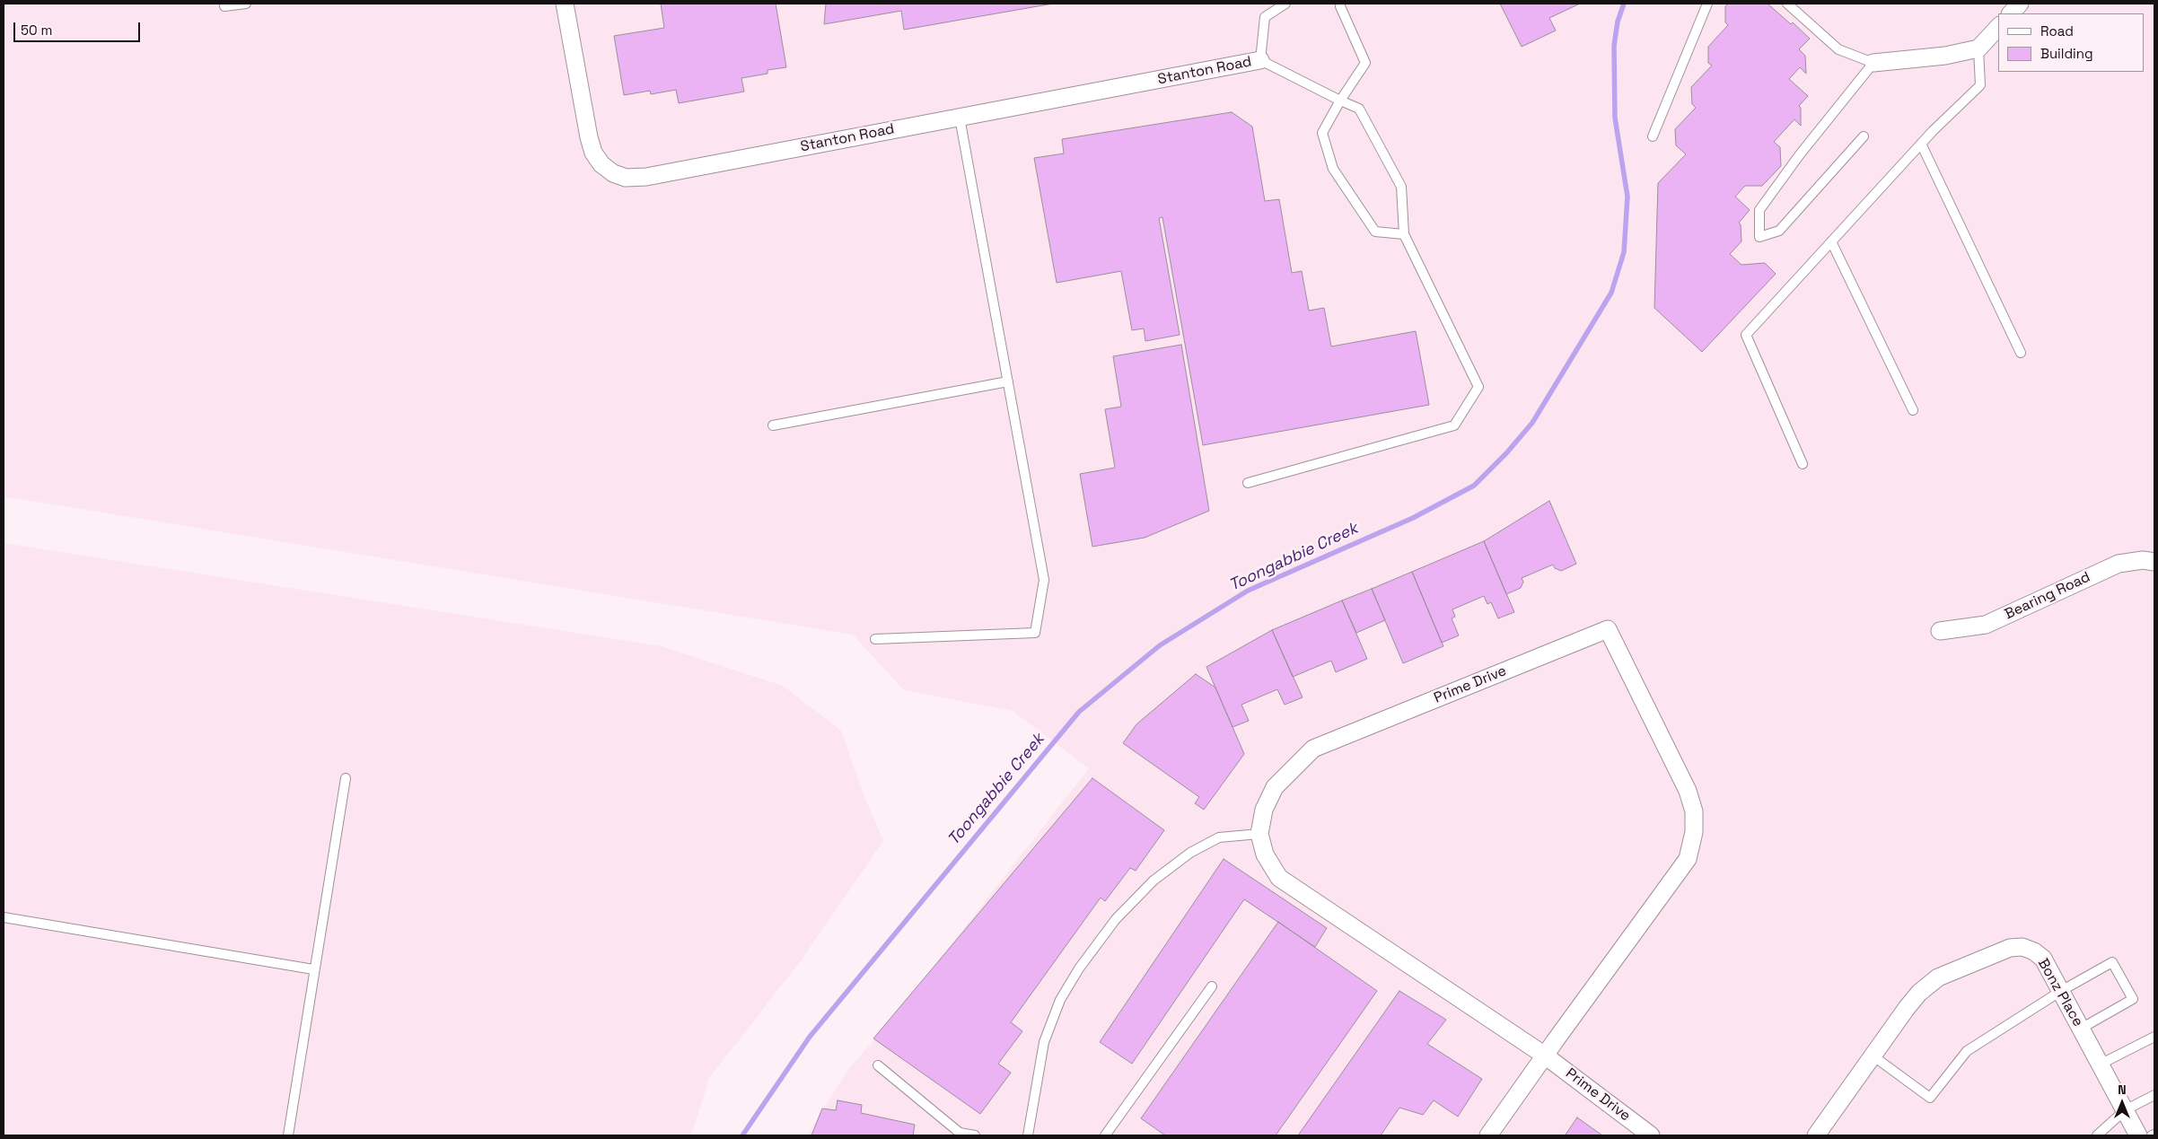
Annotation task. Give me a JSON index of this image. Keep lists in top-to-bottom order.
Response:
{
  "streets": {
    "street": [
      "Stanton Road",
      "Bearing Road",
      "Prime Drive",
      "Bonz Place"
    ]
  },
  "water": ["Toongabbie Creek"],
  "legend": ["Road", "Building"],
  "scale_bar": "50 m",
  "north": "top"
}
